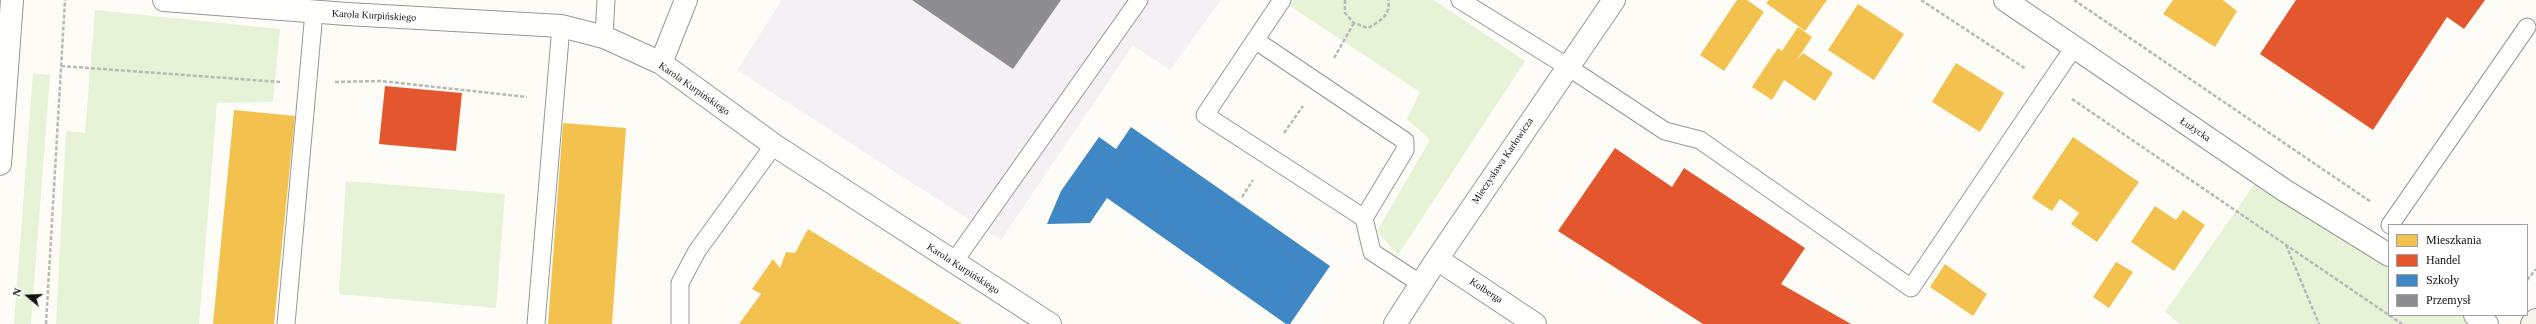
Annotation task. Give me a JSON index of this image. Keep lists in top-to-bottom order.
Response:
{
  "streets": {
    "street": [
      "Karola Kurpińskiego",
      "Łużycka",
      "Mieczysława Karłowicza",
      "Kolberga"
    ]
  },
  "crossings": [
    ["Mieczysława Karłowicza", "Kolberga"]
  ],
  "legend": [
    "Mieszkania",
    "Handel",
    "Szkoły",
    "Przemysł"
  ],
  "north": "left"
}
